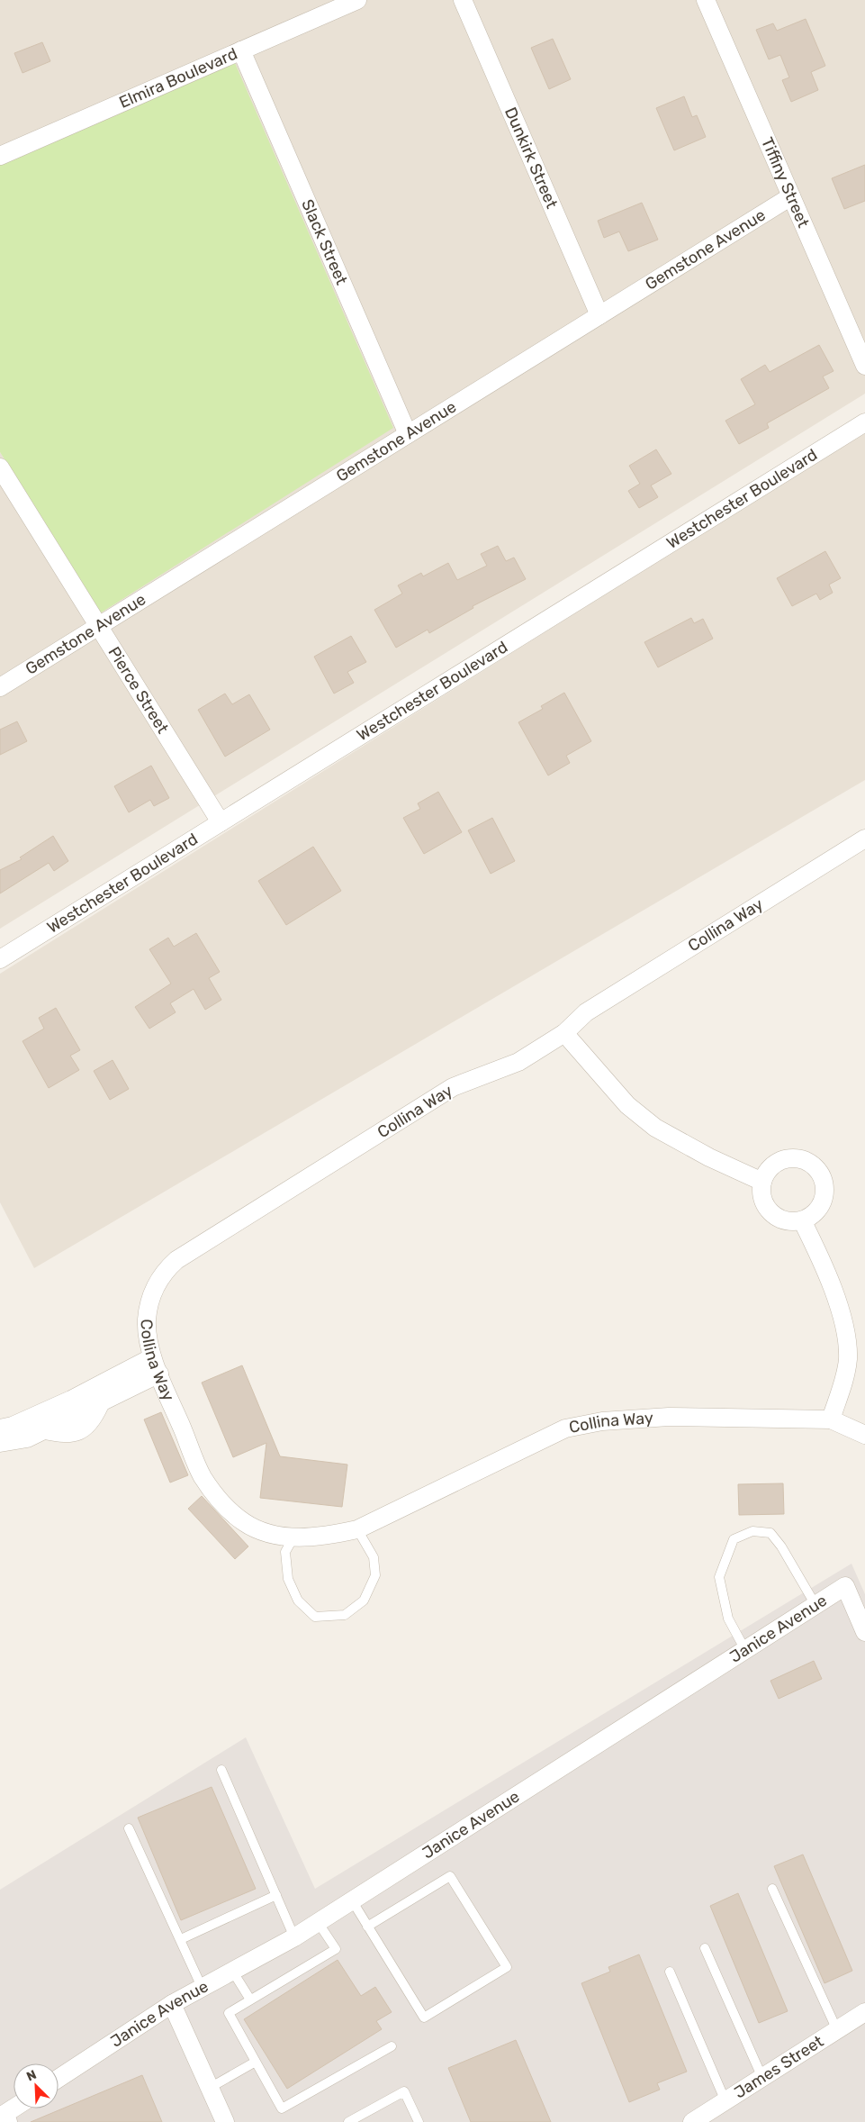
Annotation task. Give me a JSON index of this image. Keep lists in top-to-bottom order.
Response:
{
  "streets": {
    "street": [
      "Elmira Boulevard",
      "Dunkirk Street",
      "Tiffiny Street",
      "Slack Street",
      "Gemstone Avenue",
      "Westchester Boulevard",
      "Pierce Street",
      "Collina Way",
      "Janice Avenue",
      "James Street"
    ]
  },
  "crossings": [
    ["Elmira Boulevard", "Slack Street"],
    ["Dunkirk Street", "Gemstone Avenue"],
    ["Tiffiny Street", "Gemstone Avenue"],
    ["Slack Street", "Gemstone Avenue"],
    ["Gemstone Avenue", "Pierce Street"],
    ["Westchester Boulevard", "Pierce Street"]
  ],
  "north": "top left"
}
